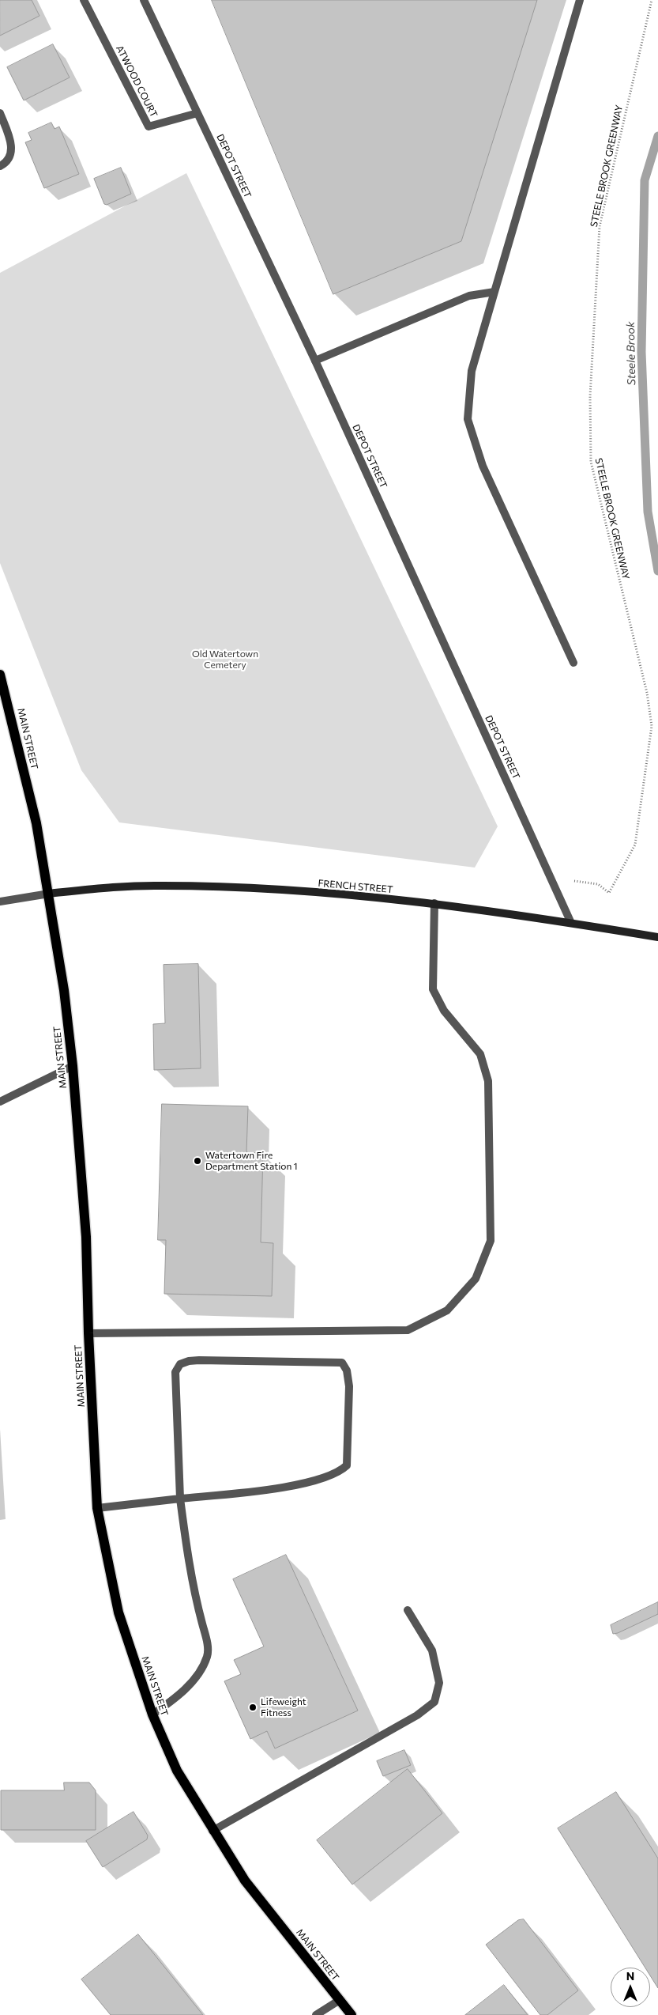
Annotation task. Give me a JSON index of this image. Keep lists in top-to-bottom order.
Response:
{
  "streets": {
    "main road": ["MAIN STREET"],
    "street": ["ATWOOD COURT", "DEPOT STREET", "FRENCH STREET"],
    "path": ["STEELE BROOK GREENWAY"]
  },
  "crossings": [
    ["ATWOOD COURT", "DEPOT STREET"],
    ["DEPOT STREET", "FRENCH STREET"],
    ["MAIN STREET", "FRENCH STREET"]
  ],
  "water": ["Steele Brook"],
  "parks": ["Old Watertown Cemetery"],
  "places": ["Watertown Fire Department Station 1", "Lifeweight Fitness"],
  "north": "top"
}
